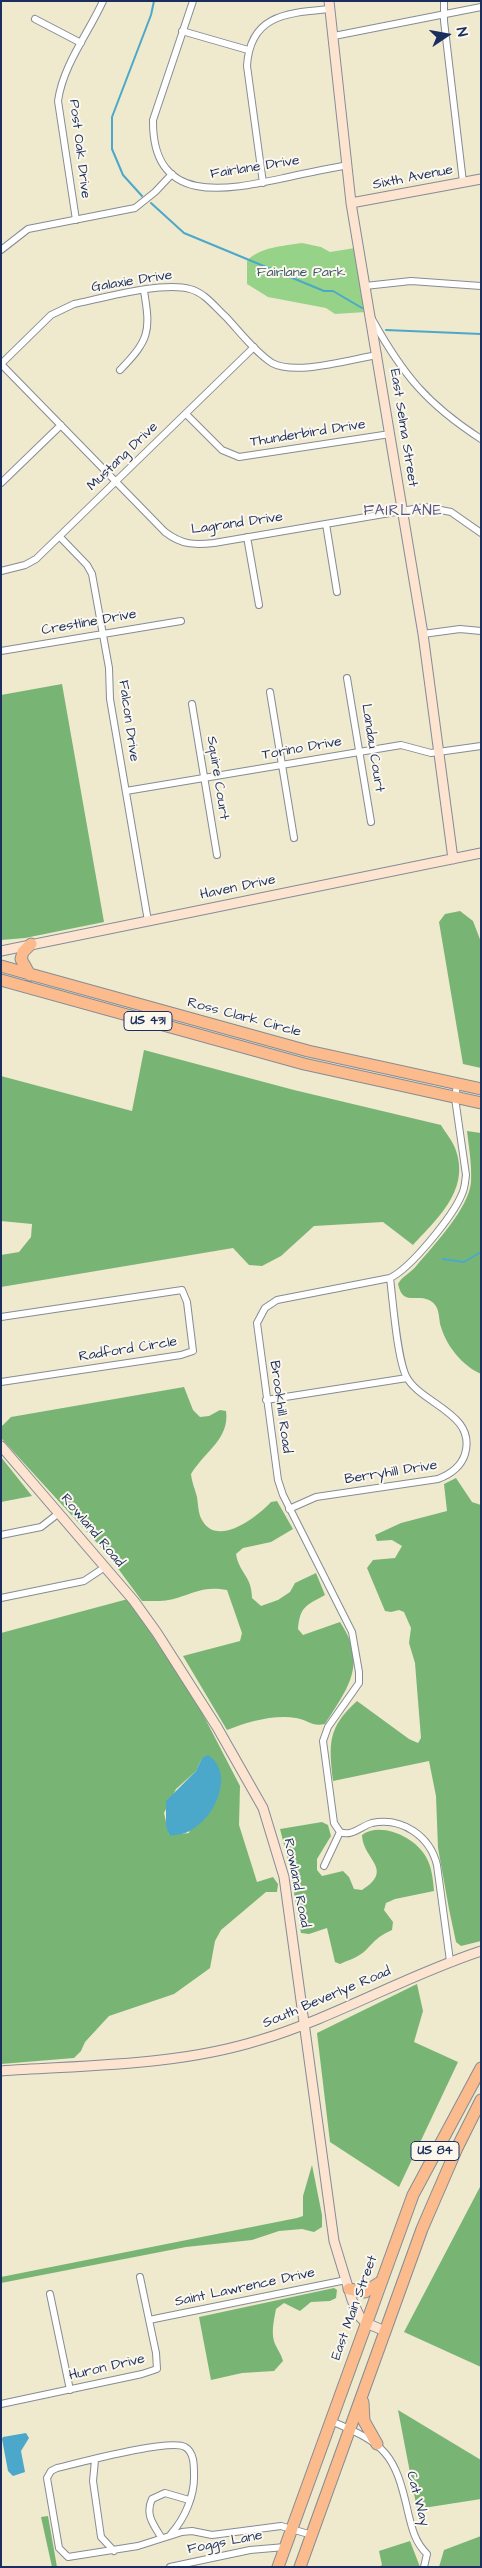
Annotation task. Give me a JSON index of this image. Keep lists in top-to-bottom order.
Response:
{
  "streets": {
    "highway": [
      "Ross Clark Circle",
      "US 431",
      "US 84",
      "East Main Street"
    ],
    "street": [
      "Post Oak Drive",
      "Fairlane Drive",
      "Sixth Avenue",
      "Galaxie Drive",
      "East Selma Street",
      "Thunderbird Drive",
      "Mustang Drive",
      "Lagrand Drive",
      "Crestline Drive",
      "Falcon Drive",
      "Landau Court",
      "Torino Drive",
      "Squire Court",
      "Haven Drive",
      "Radford Circle",
      "Brookhill Road",
      "Berryhill Drive",
      "Rowland Road",
      "South Beverlye Road",
      "Saint Lawrence Drive",
      "Huron Drive",
      "Cat Way",
      "Foggs Lane"
    ]
  },
  "crossings": [
    ["Fairlane Drive", "East Selma Street"],
    ["Sixth Avenue", "East Selma Street"],
    ["Galaxie Drive", "East Selma Street"],
    ["Galaxie Drive", "Mustang Drive"],
    ["Galaxie Drive", "Lagrand Drive"],
    ["East Selma Street", "Thunderbird Drive"],
    ["East Selma Street", "Lagrand Drive"],
    ["East Selma Street", "Torino Drive"],
    ["East Selma Street", "Haven Drive"],
    ["Thunderbird Drive", "Mustang Drive"],
    ["Mustang Drive", "Lagrand Drive"],
    ["Mustang Drive", "Falcon Drive"],
    ["Crestline Drive", "Falcon Drive"],
    ["Falcon Drive", "Torino Drive"],
    ["Falcon Drive", "Haven Drive"],
    ["Landau Court", "Torino Drive"],
    ["Torino Drive", "Squire Court"],
    ["Ross Clark Circle", "Brookhill Road"],
    ["Brookhill Road", "Berryhill Drive"],
    ["Rowland Road", "South Beverlye Road"],
    ["Rowland Road", "Saint Lawrence Drive"],
    ["Rowland Road", "East Main Street"],
    ["US 84", "Cat Way"],
    ["Saint Lawrence Drive", "Huron Drive"],
    ["East Main Street", "Cat Way"],
    ["East Main Street", "Foggs Lane"]
  ],
  "districts": ["FAIRLANE"],
  "parks": ["Fairlane Park"],
  "north": "right"
}
